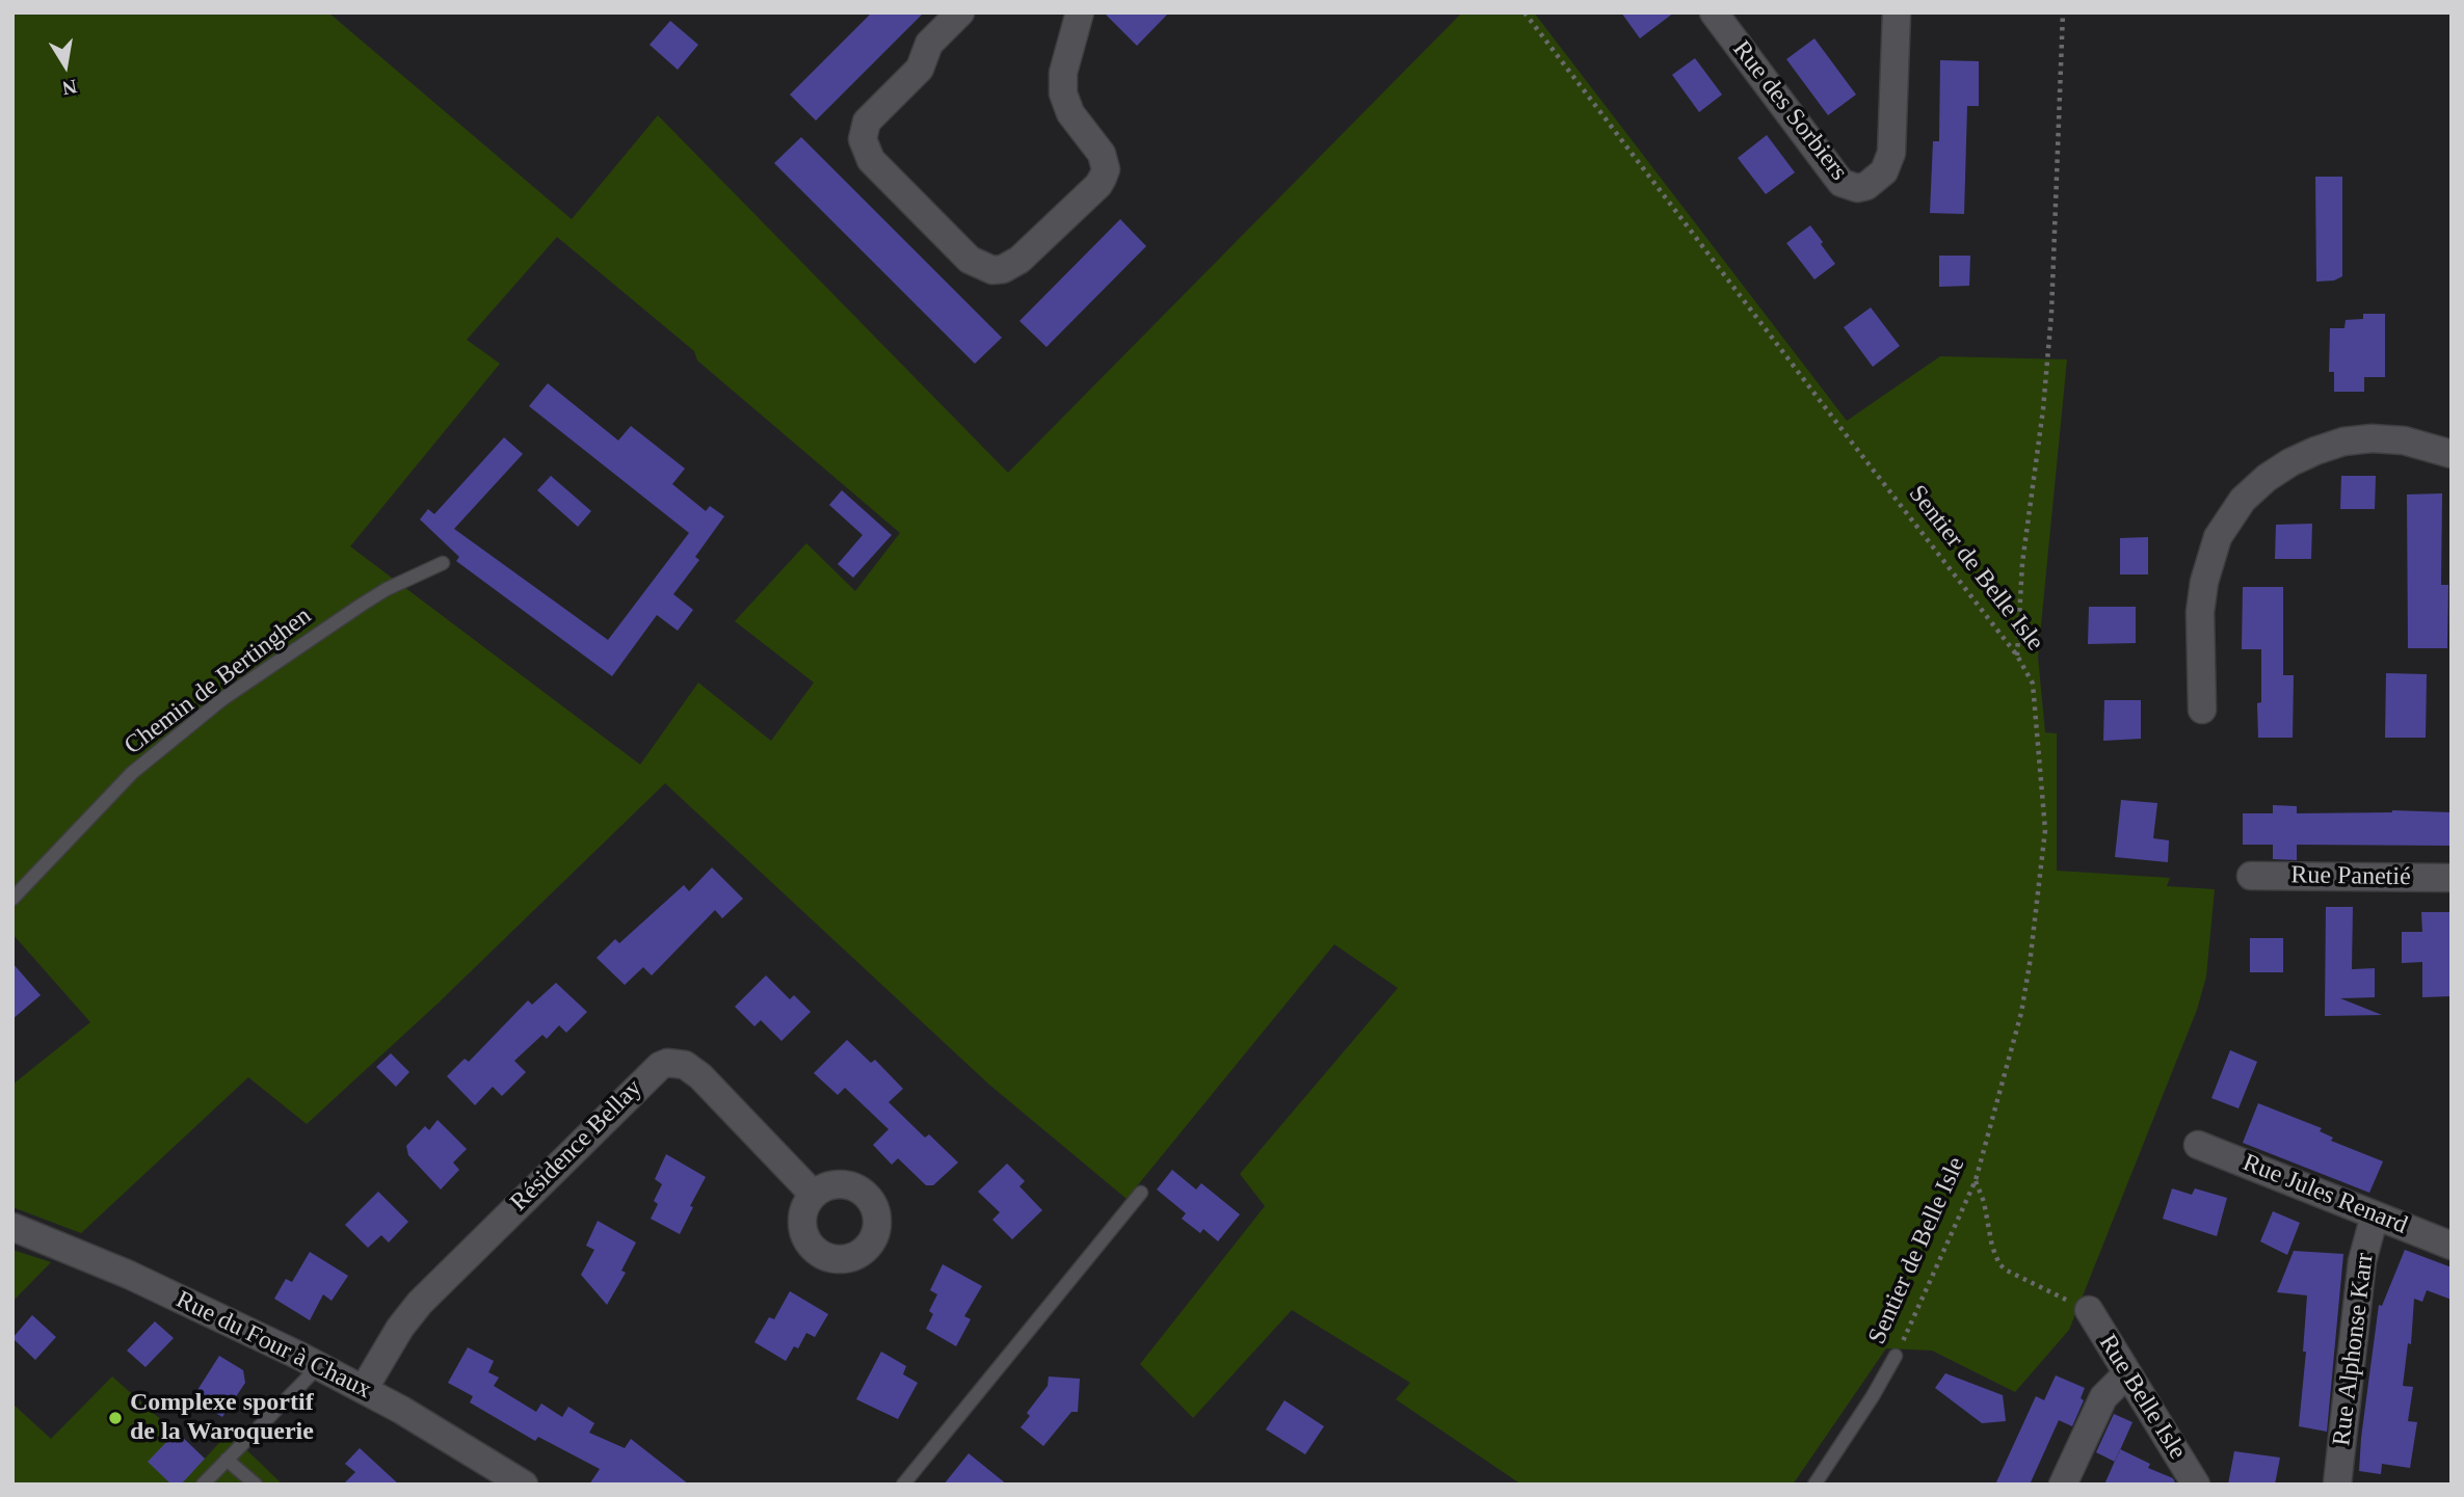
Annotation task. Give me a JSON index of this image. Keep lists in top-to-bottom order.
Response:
{
  "streets": {
    "street": [
      "Rue des Sorbiers",
      "Rue Panetié",
      "Résidence Bellay",
      "Rue Jules Renard",
      "Rue du Four à Chaux",
      "Rue Alphonse Karr",
      "Rue Belle Isle"
    ],
    "lane": ["Sentier de Belle Isle", "Chemin de Bertinghen"]
  },
  "crossings": [
    ["Résidence Bellay", "Rue du Four à Chaux"],
    ["Rue Jules Renard", "Rue Alphonse Karr"]
  ],
  "places": ["Complexe sportif de la Waroquerie"],
  "north": "bottom"
}
